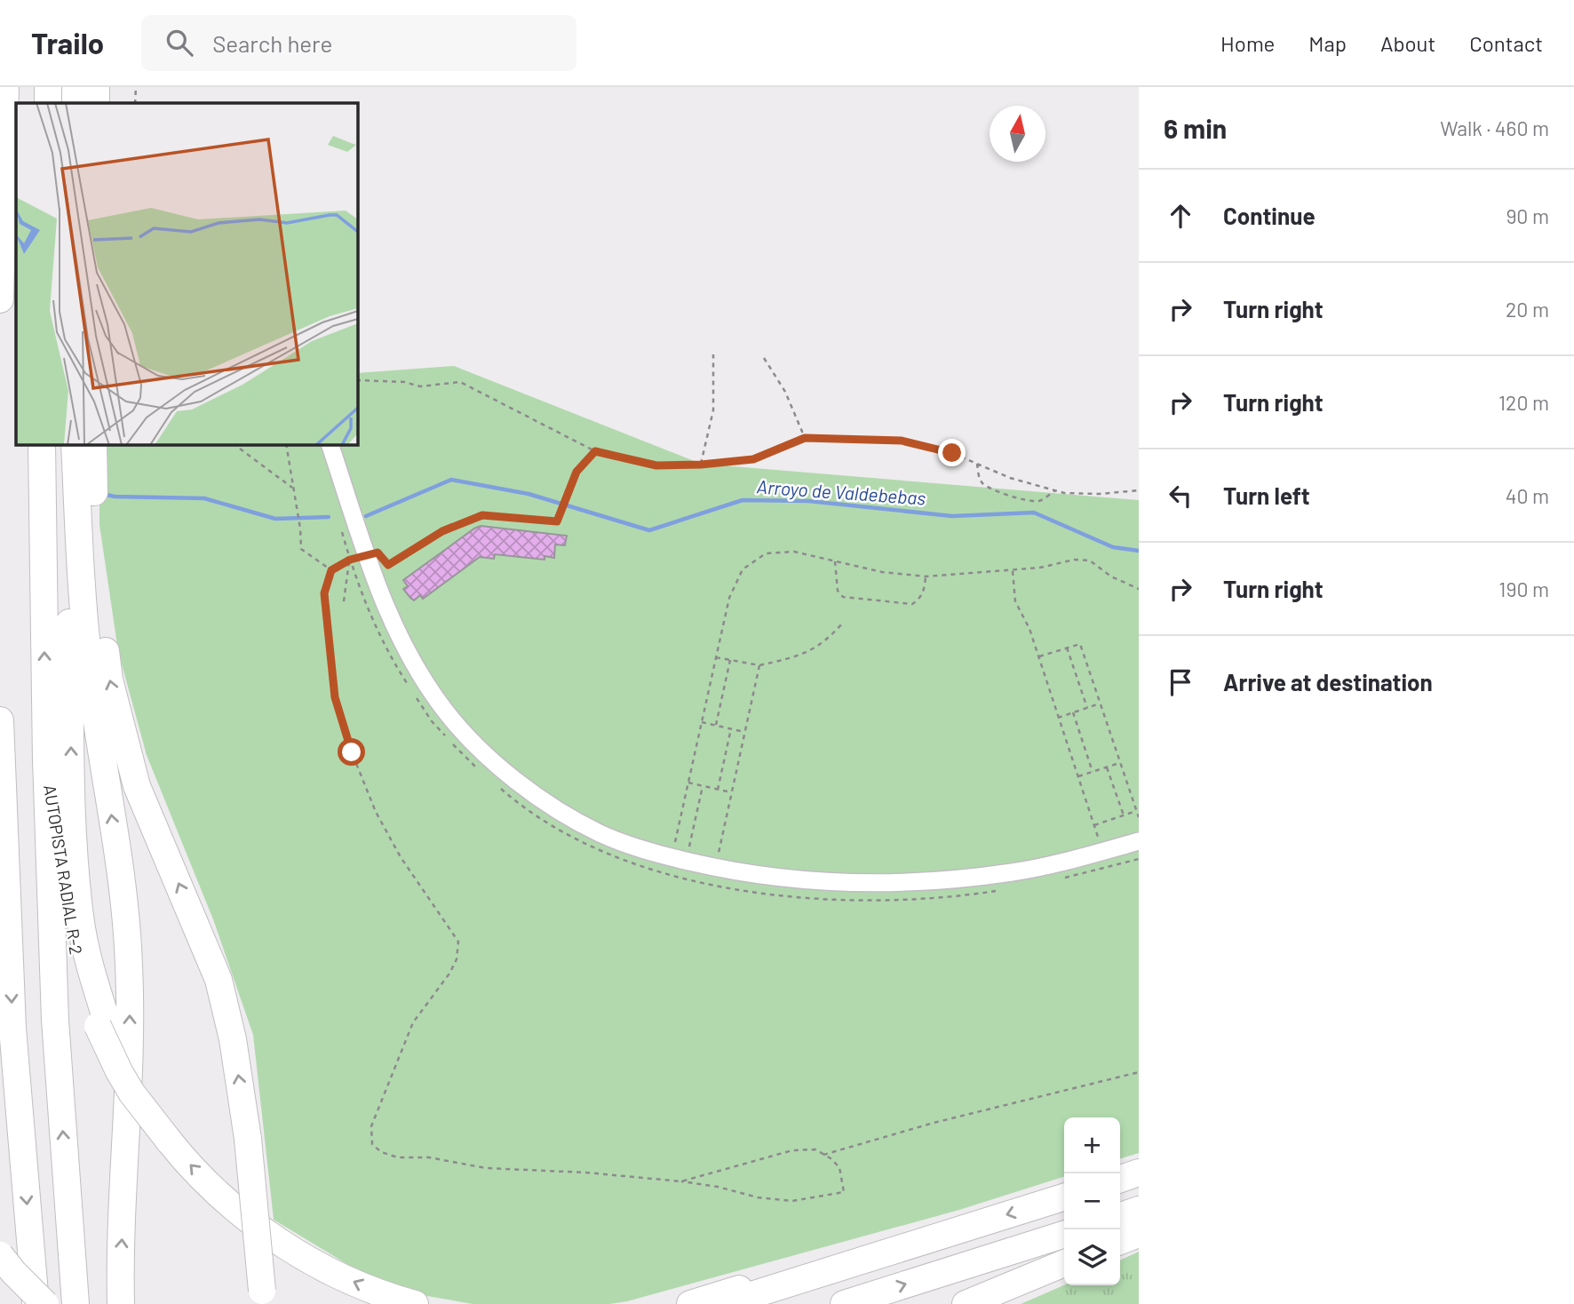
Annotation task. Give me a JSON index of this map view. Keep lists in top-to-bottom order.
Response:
{
  "streets": {
    "highway": ["AUTOPISTA RADIAL R-2"]
  },
  "one_way": ["AUTOPISTA RADIAL R-2"],
  "water": ["Arroyo de Valdebebas"],
  "north": "top",
  "page": {
    "header": "Trailo",
    "search": "Search here",
    "nav": [
      "Home",
      "Map",
      "About",
      "Contact"
    ],
    "heading": ["6 min", "Walk · 460 m"],
    "list": [
      ["Continue", "90 m"],
      ["Turn right", "20 m"],
      ["Turn right", "120 m"],
      ["Turn left", "40 m"],
      ["Turn right", "190 m"],
      "Arrive at destination"
    ],
    "map_buttons": ["+", "−"]
  }
}
